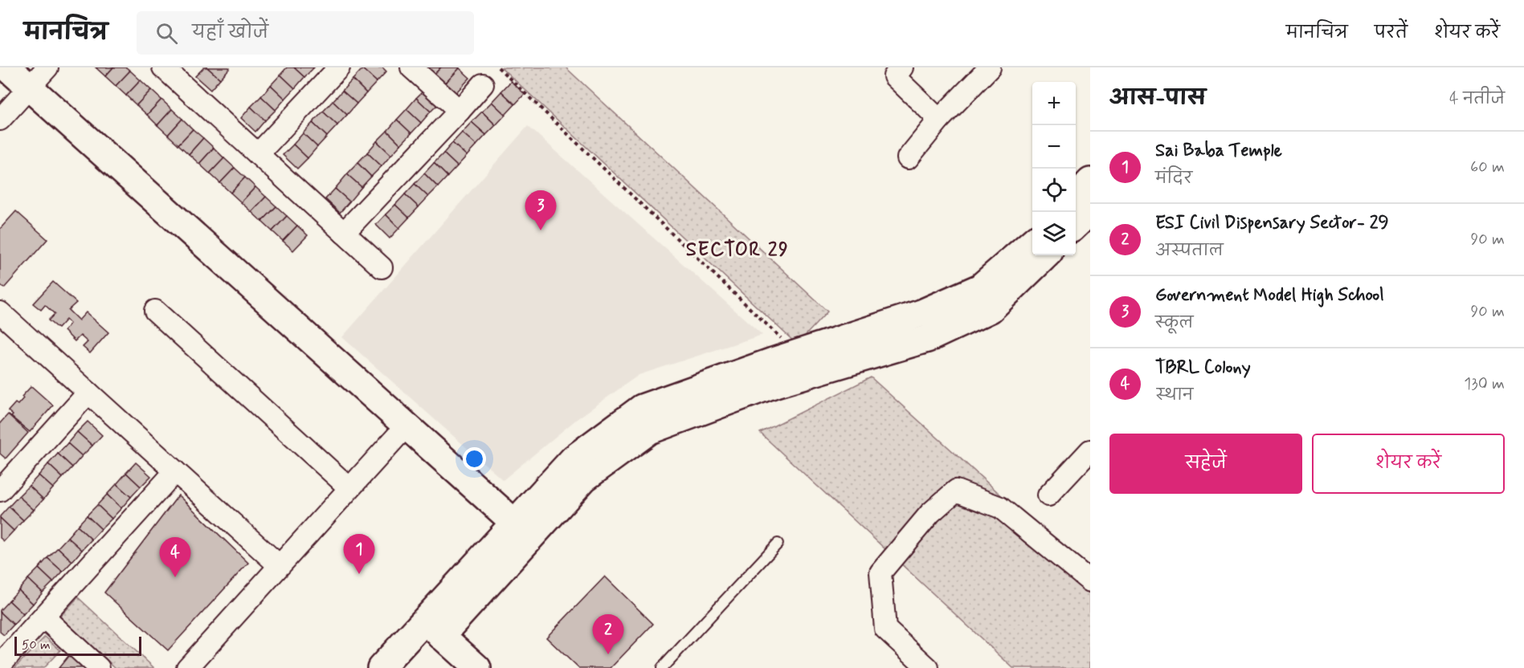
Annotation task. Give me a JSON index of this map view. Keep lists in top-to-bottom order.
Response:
{
  "districts": ["SECTOR 29"],
  "scale_bar": "50 m",
  "page": {
    "header": "मानचित्र",
    "search": "यहाँ खोजें",
    "nav": ["मानचित्र", "परतें", "शेयर करें"],
    "heading": ["आस-पास", "4 नतीजे"],
    "map_buttons": ["+", "−"],
    "list": [
      {
        "mark": "1",
        "name": "Sai Baba Temple",
        "note": "मंदिर",
        "value": "60 m"
      },
      {
        "mark": "2",
        "name": "ESI Civil Dispensary Sector- 29",
        "note": "अस्पताल",
        "value": "90 m"
      },
      {
        "mark": "3",
        "name": "Government Model High School",
        "note": "स्कूल",
        "value": "90 m"
      },
      {
        "mark": "4",
        "name": "TBRL Colony",
        "note": "स्थान",
        "value": "130 m"
      }
    ],
    "pins": [
      "3",
      "1",
      "4",
      "2"
    ],
    "buttons": ["सहेजें", "शेयर करें"],
    "scale": "50 m"
  }
}
